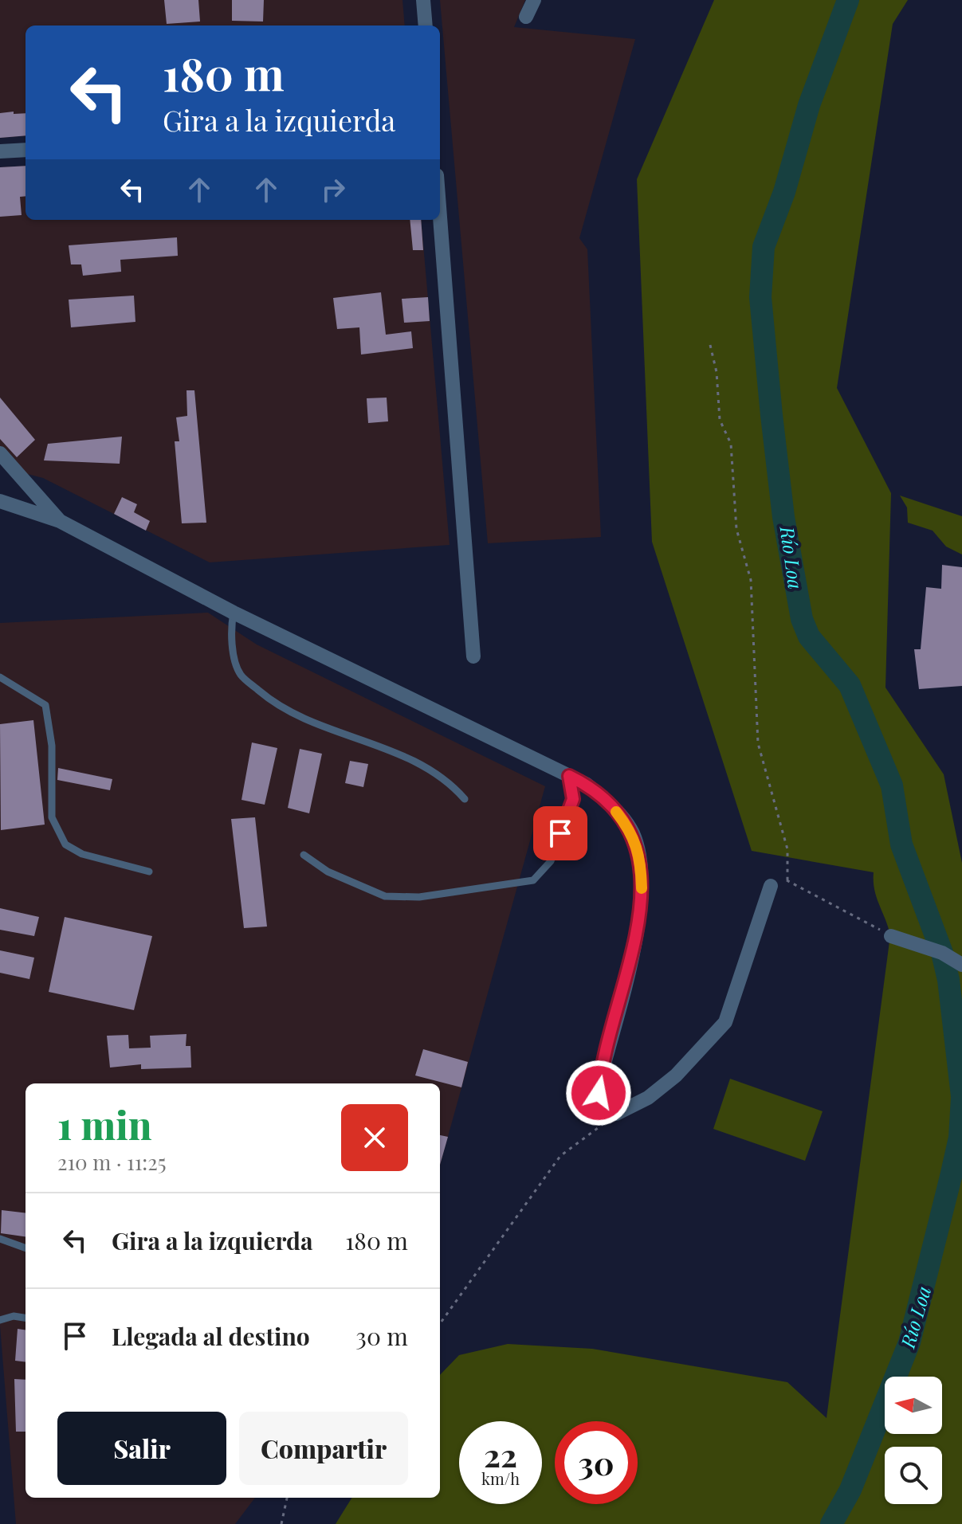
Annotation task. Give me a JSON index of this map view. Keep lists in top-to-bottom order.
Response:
{
  "water": ["Río Loa"],
  "north": "left",
  "page": {
    "turn": ["180 m", "Gira a la izquierda"],
    "heading": ["1 min", "210 m · 11:25"],
    "list": [
      {
        "name": "Gira a la izquierda",
        "value": "180 m"
      },
      {
        "name": "Llegada al destino",
        "value": "30 m"
      }
    ],
    "buttons": ["Salir", "Compartir"],
    "speed": "22 km/h",
    "limit": "30"
  }
}
